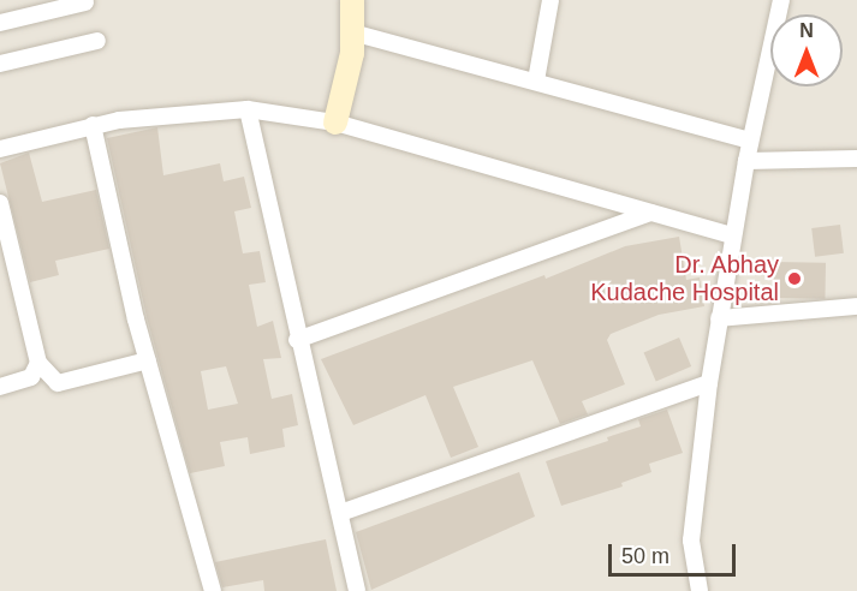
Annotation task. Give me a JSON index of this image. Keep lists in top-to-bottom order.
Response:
{
  "places": ["Dr. Abhay Kudache Hospital"],
  "scale_bar": "50 m",
  "north": "top"
}
